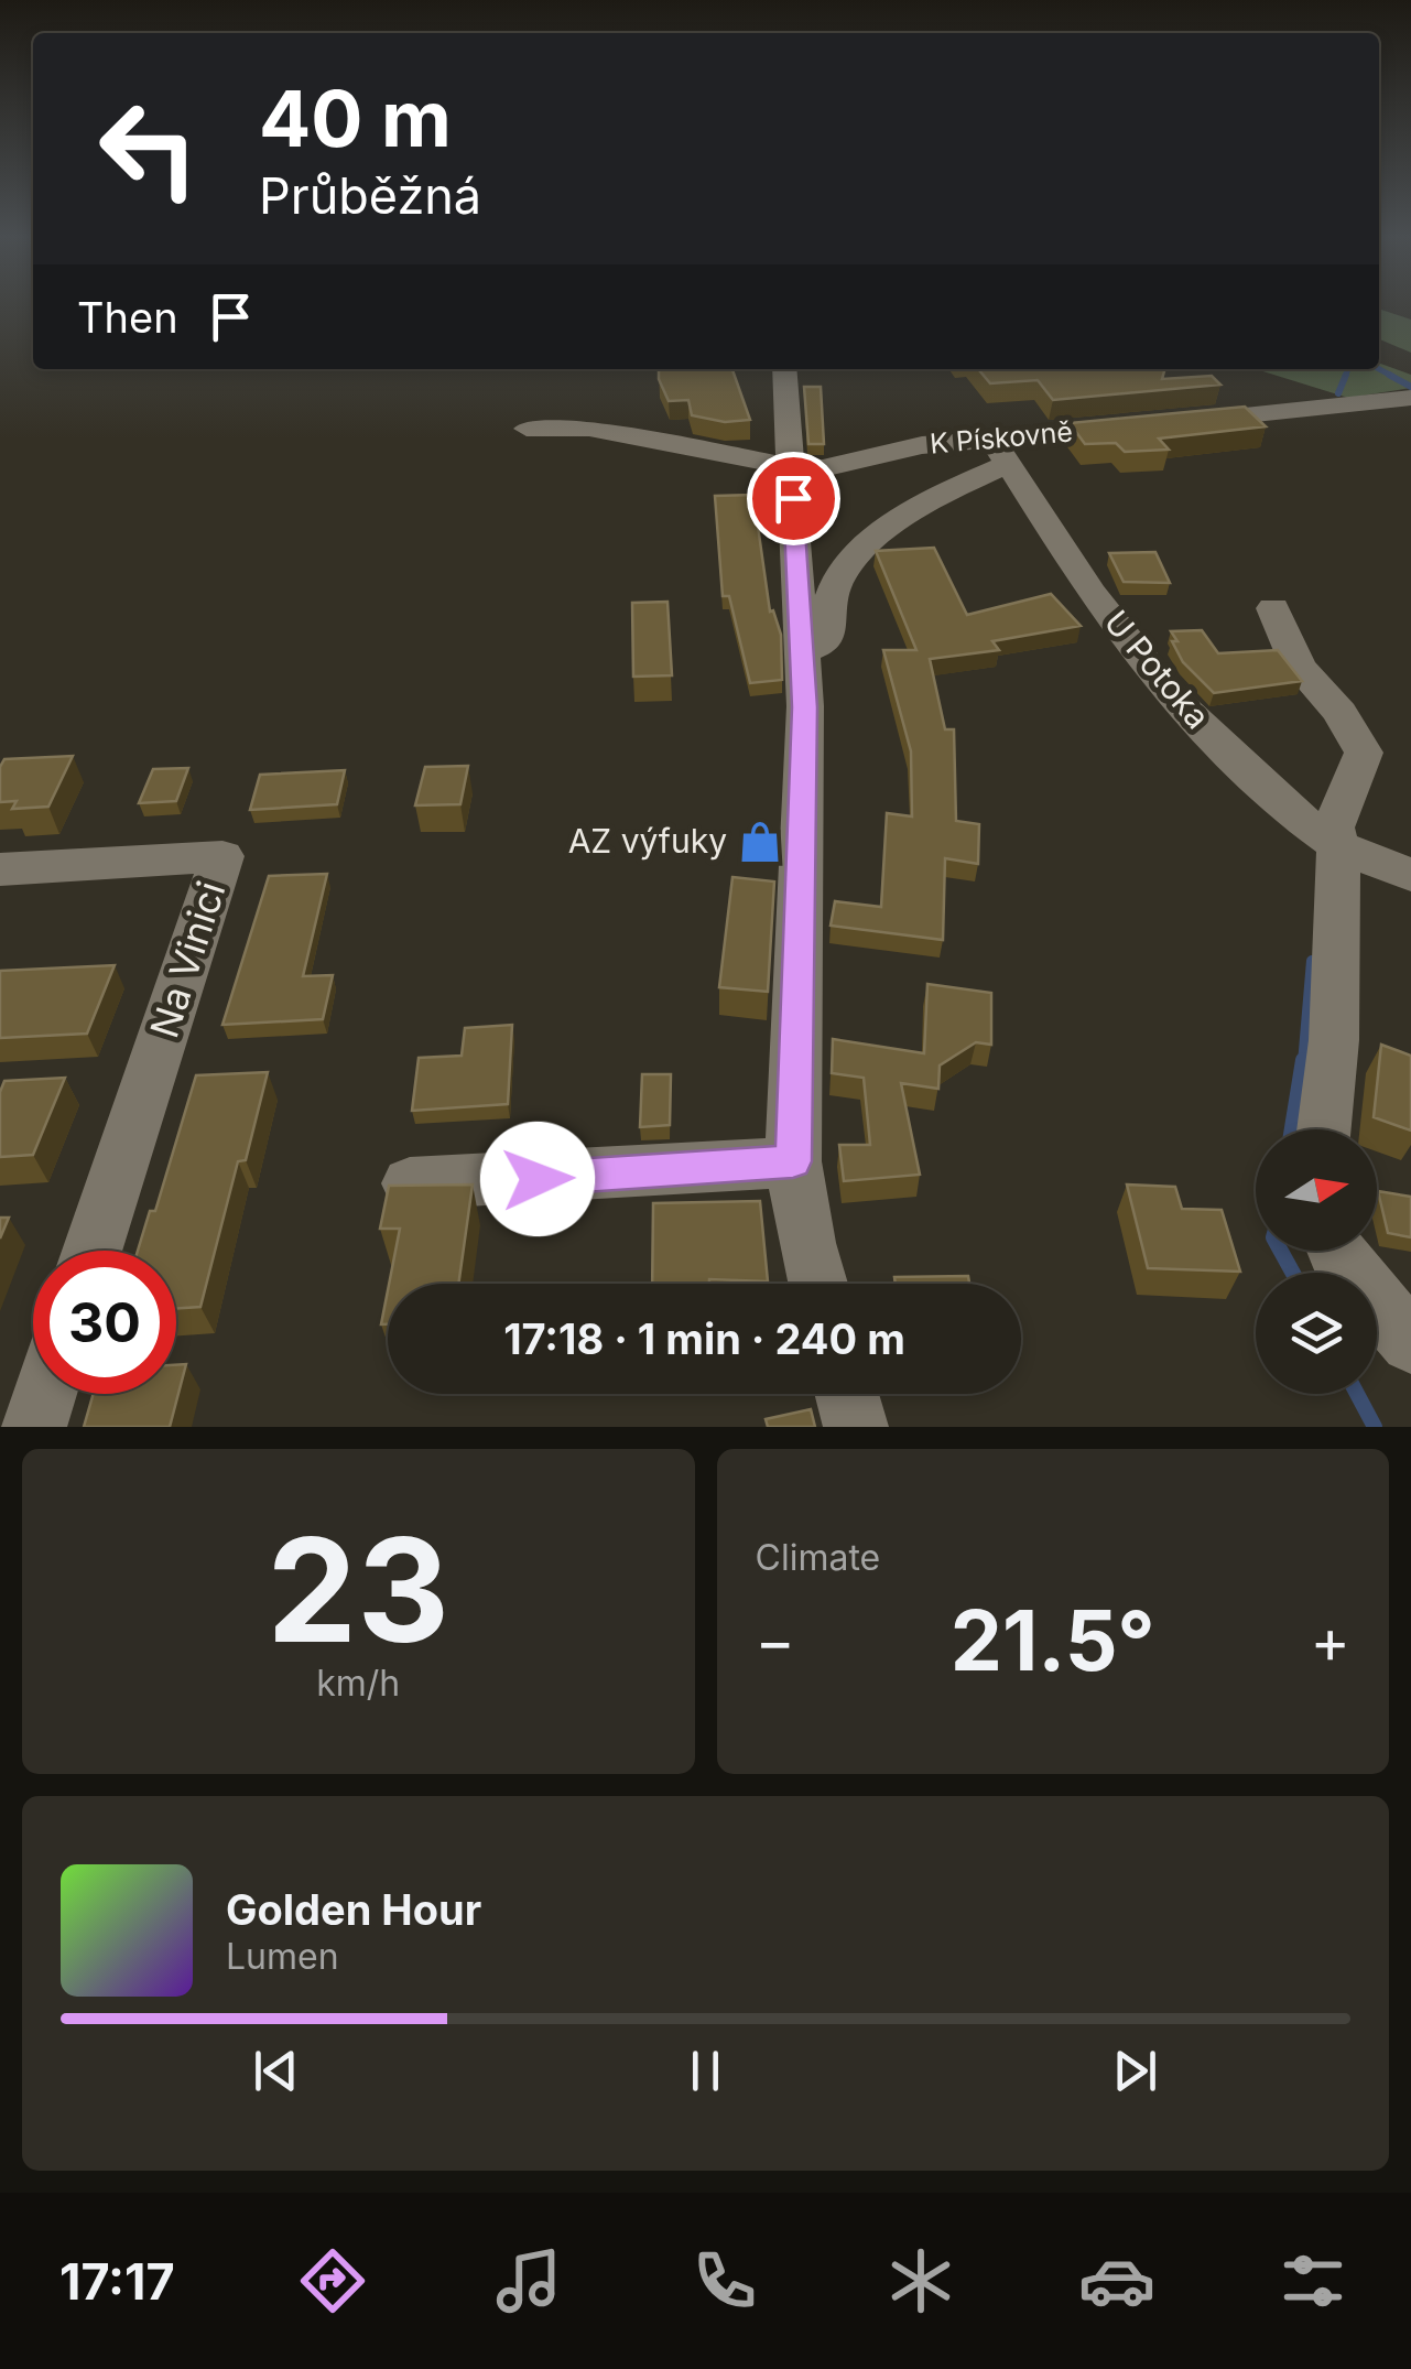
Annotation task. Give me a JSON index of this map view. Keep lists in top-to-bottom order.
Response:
{
  "streets": {
    "street": ["K Pískovně", "U Potoka", "Na Vinici"]
  },
  "crossings": [
    ["K Pískovně", "U Potoka"]
  ],
  "places": {
    "shop": ["AZ výfuky"]
  },
  "north": "right",
  "page": {
    "turn": ["40 m", "Průběžná"],
    "then": "Then",
    "limit": "30",
    "trip": "17:18 · 1 min · 240 m",
    "tile": [
      ["23", "km/h"],
      "Climate"
    ],
    "heat": ["−", "21.5°", "+"],
    "song": ["Golden Hour", "Lumen"],
    "tabs": "17:17"
  }
}
